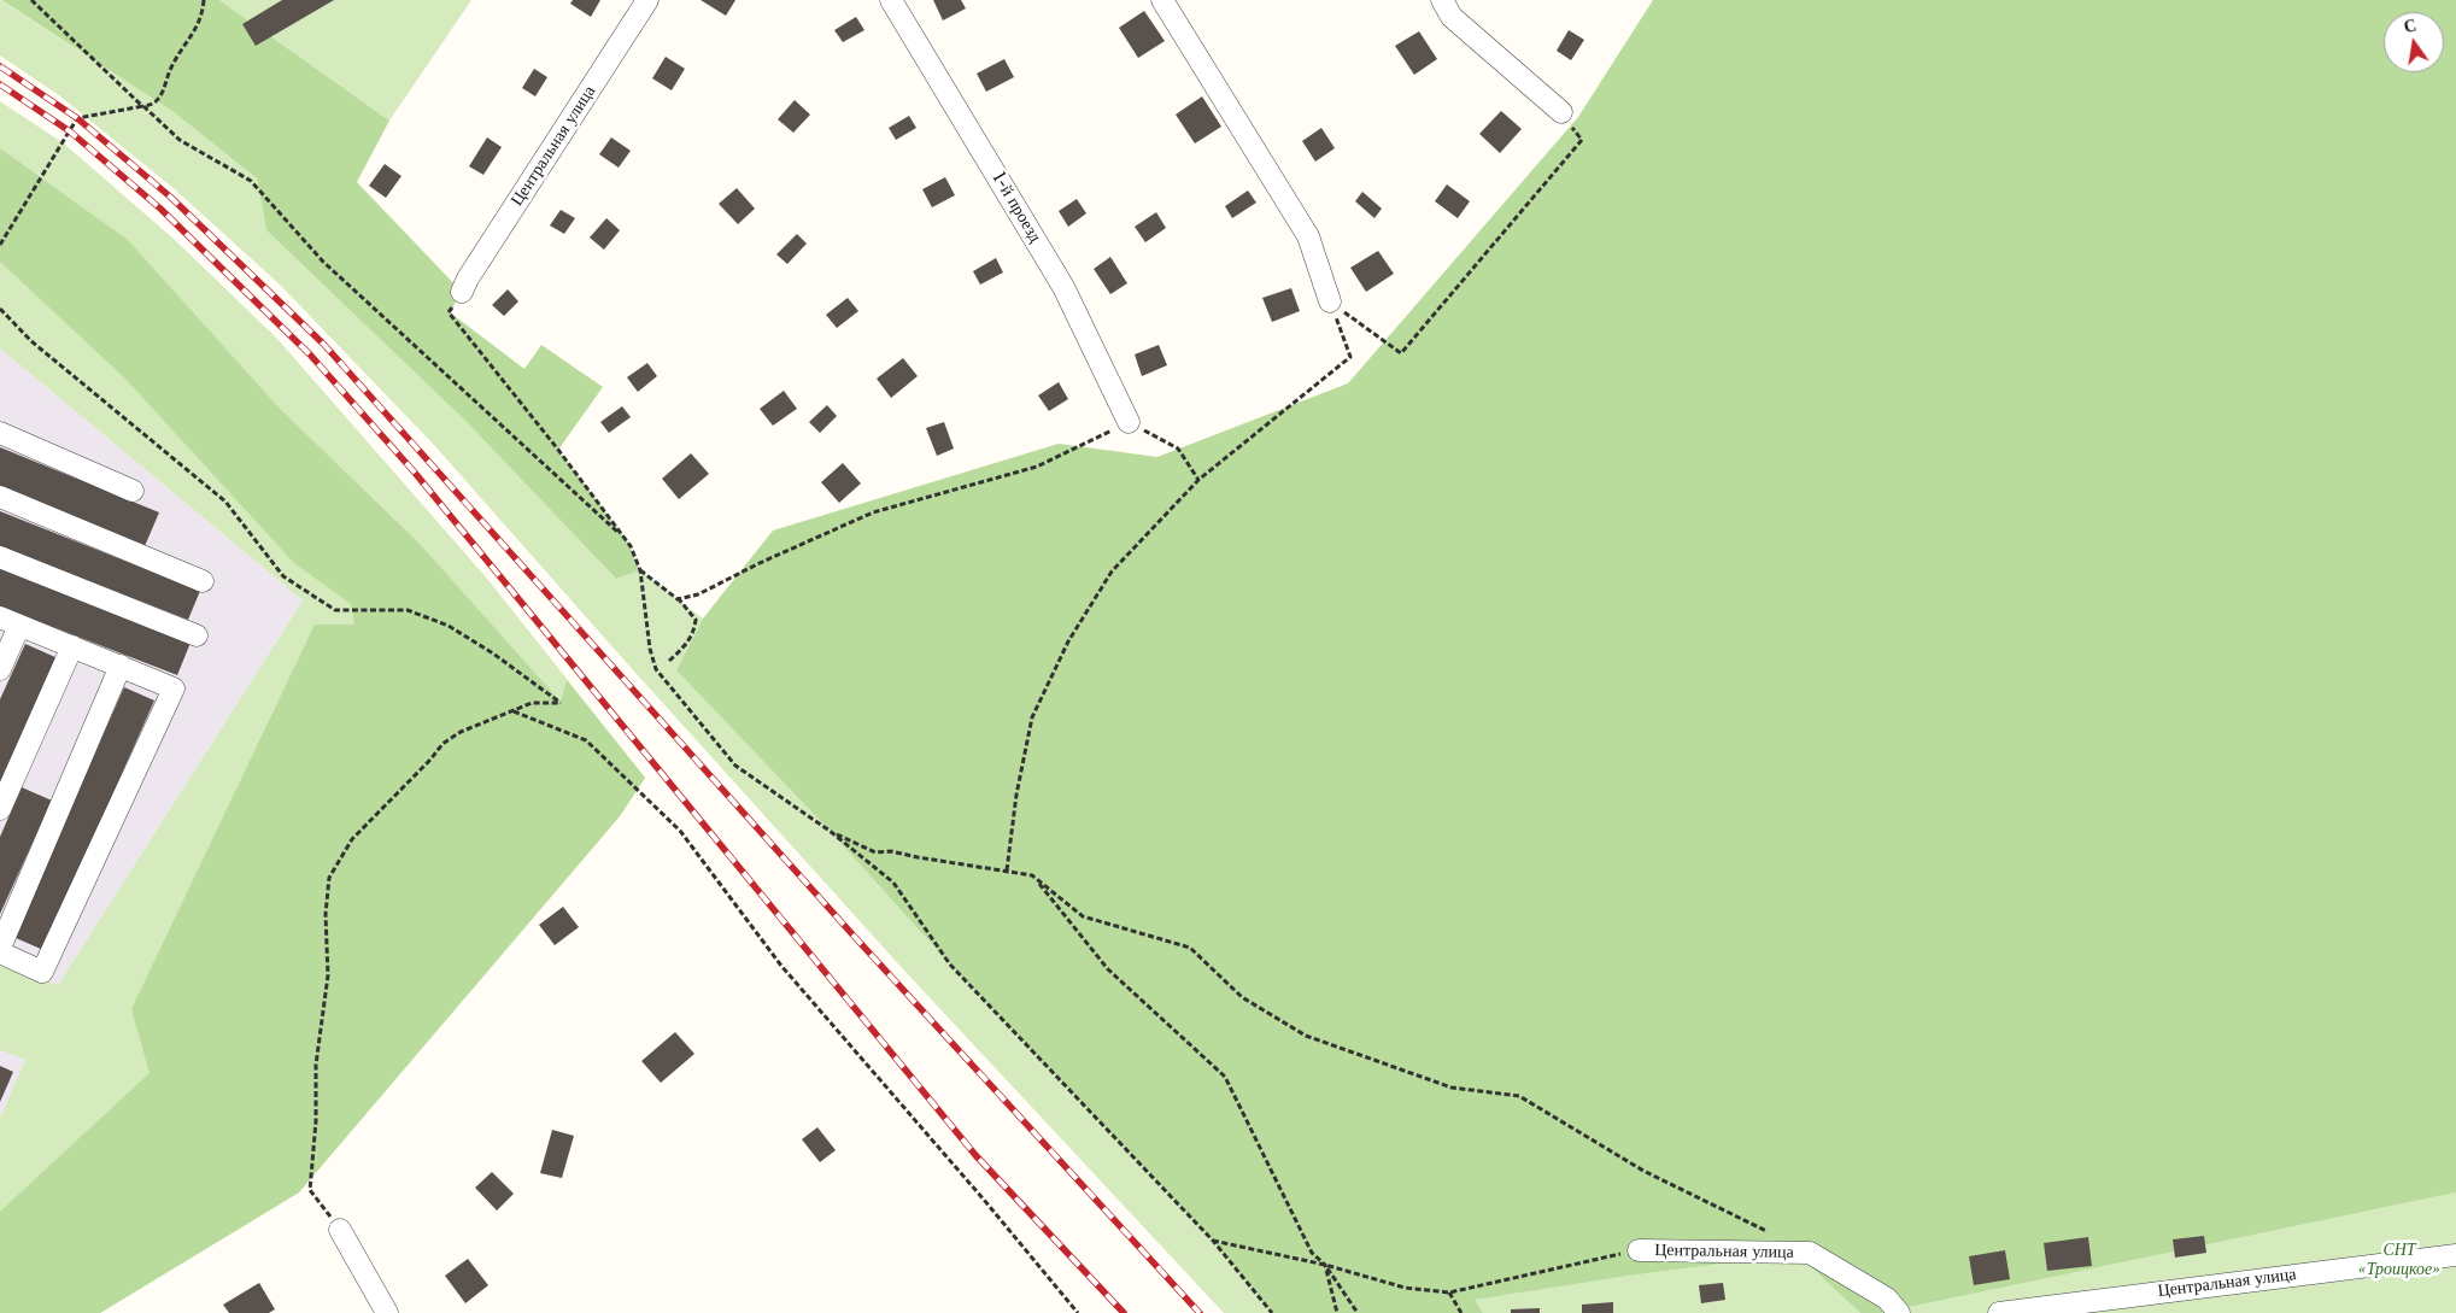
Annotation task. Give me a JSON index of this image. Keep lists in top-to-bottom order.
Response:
{
  "streets": {
    "street": ["Центральная улица", "1-й проезд"]
  },
  "parks": ["СНТ «Троицкое»"],
  "north": "top"
}
